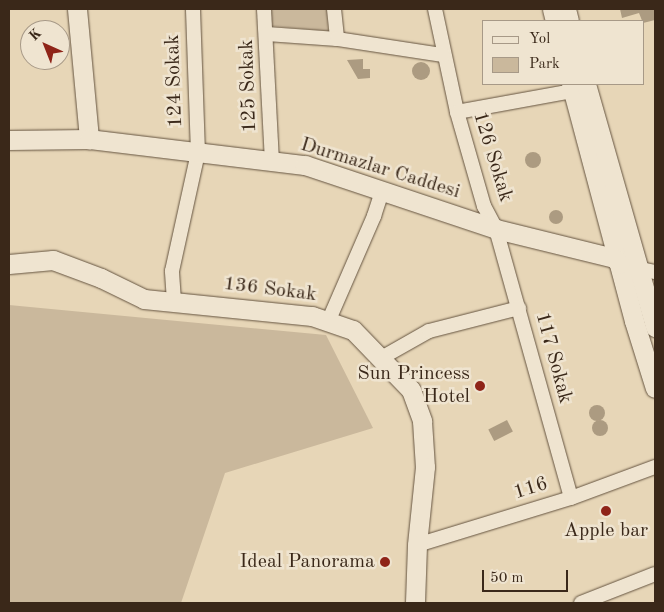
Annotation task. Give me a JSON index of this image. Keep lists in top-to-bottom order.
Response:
{
  "streets": {
    "street": [
      "124 Sokak",
      "125 Sokak",
      "126 Sokak",
      "Durmazlar Caddesi",
      "136 Sokak",
      "117 Sokak",
      "116"
    ]
  },
  "crossings": [
    ["124 Sokak", "Durmazlar Caddesi"],
    ["124 Sokak", "136 Sokak"],
    ["125 Sokak", "Durmazlar Caddesi"],
    ["126 Sokak", "Durmazlar Caddesi"],
    ["126 Sokak", "117 Sokak"],
    ["Durmazlar Caddesi", "117 Sokak"],
    ["136 Sokak", "116"],
    ["117 Sokak", "116"]
  ],
  "places": ["Sun Princess Hotel", "Apple bar", "Ideal Panorama"],
  "legend": ["Yol", "Park"],
  "scale_bar": "50 m",
  "north": "top left"
}
